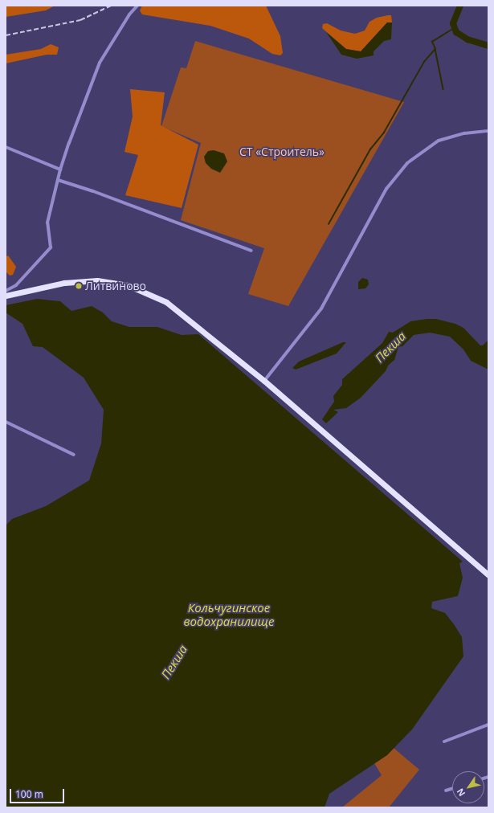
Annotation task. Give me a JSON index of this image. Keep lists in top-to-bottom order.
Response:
{
  "water": ["Пекша", "Кольчугинское водохранилище"],
  "parks": ["СТ «Строитель»"],
  "places": ["Литвиново"],
  "scale_bar": "100 m",
  "north": "bottom left"
}
